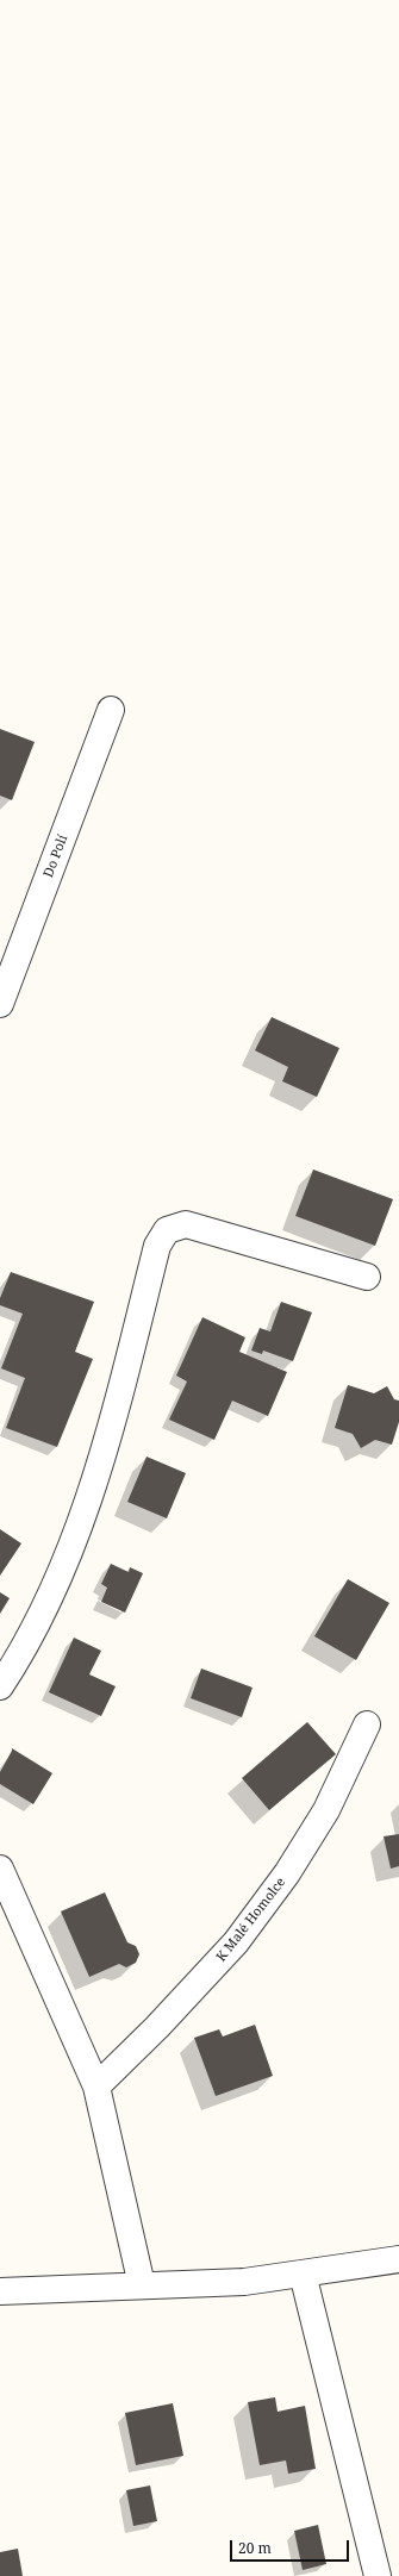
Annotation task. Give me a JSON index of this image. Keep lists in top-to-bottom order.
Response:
{
  "streets": {
    "street": ["Do Polí", "K Malé Homolce"]
  },
  "scale_bar": "20 m"
}
